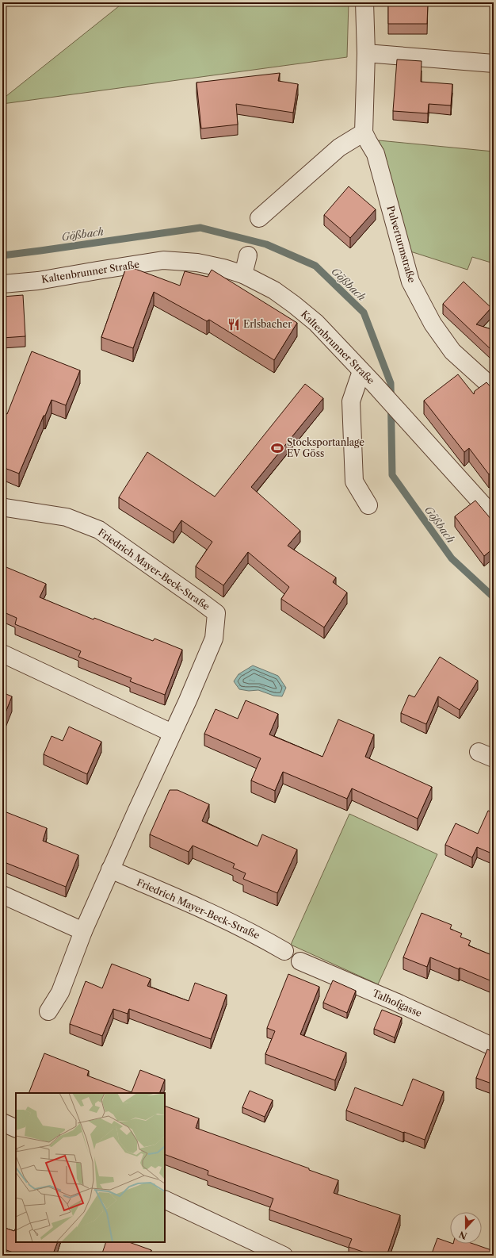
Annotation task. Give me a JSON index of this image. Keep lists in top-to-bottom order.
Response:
{
  "streets": {
    "street": [
      "Pulverturmstraße",
      "Kaltenbrunner Straße",
      "Friedrich Mayer-Beck-Straße",
      "Talhofgasse"
    ]
  },
  "water": ["Gößbach"],
  "places": {
    "restaurant": ["Erlsbacher"],
    "sports": ["Stocksportanlage EV Göss"]
  },
  "north": "bottom"
}
